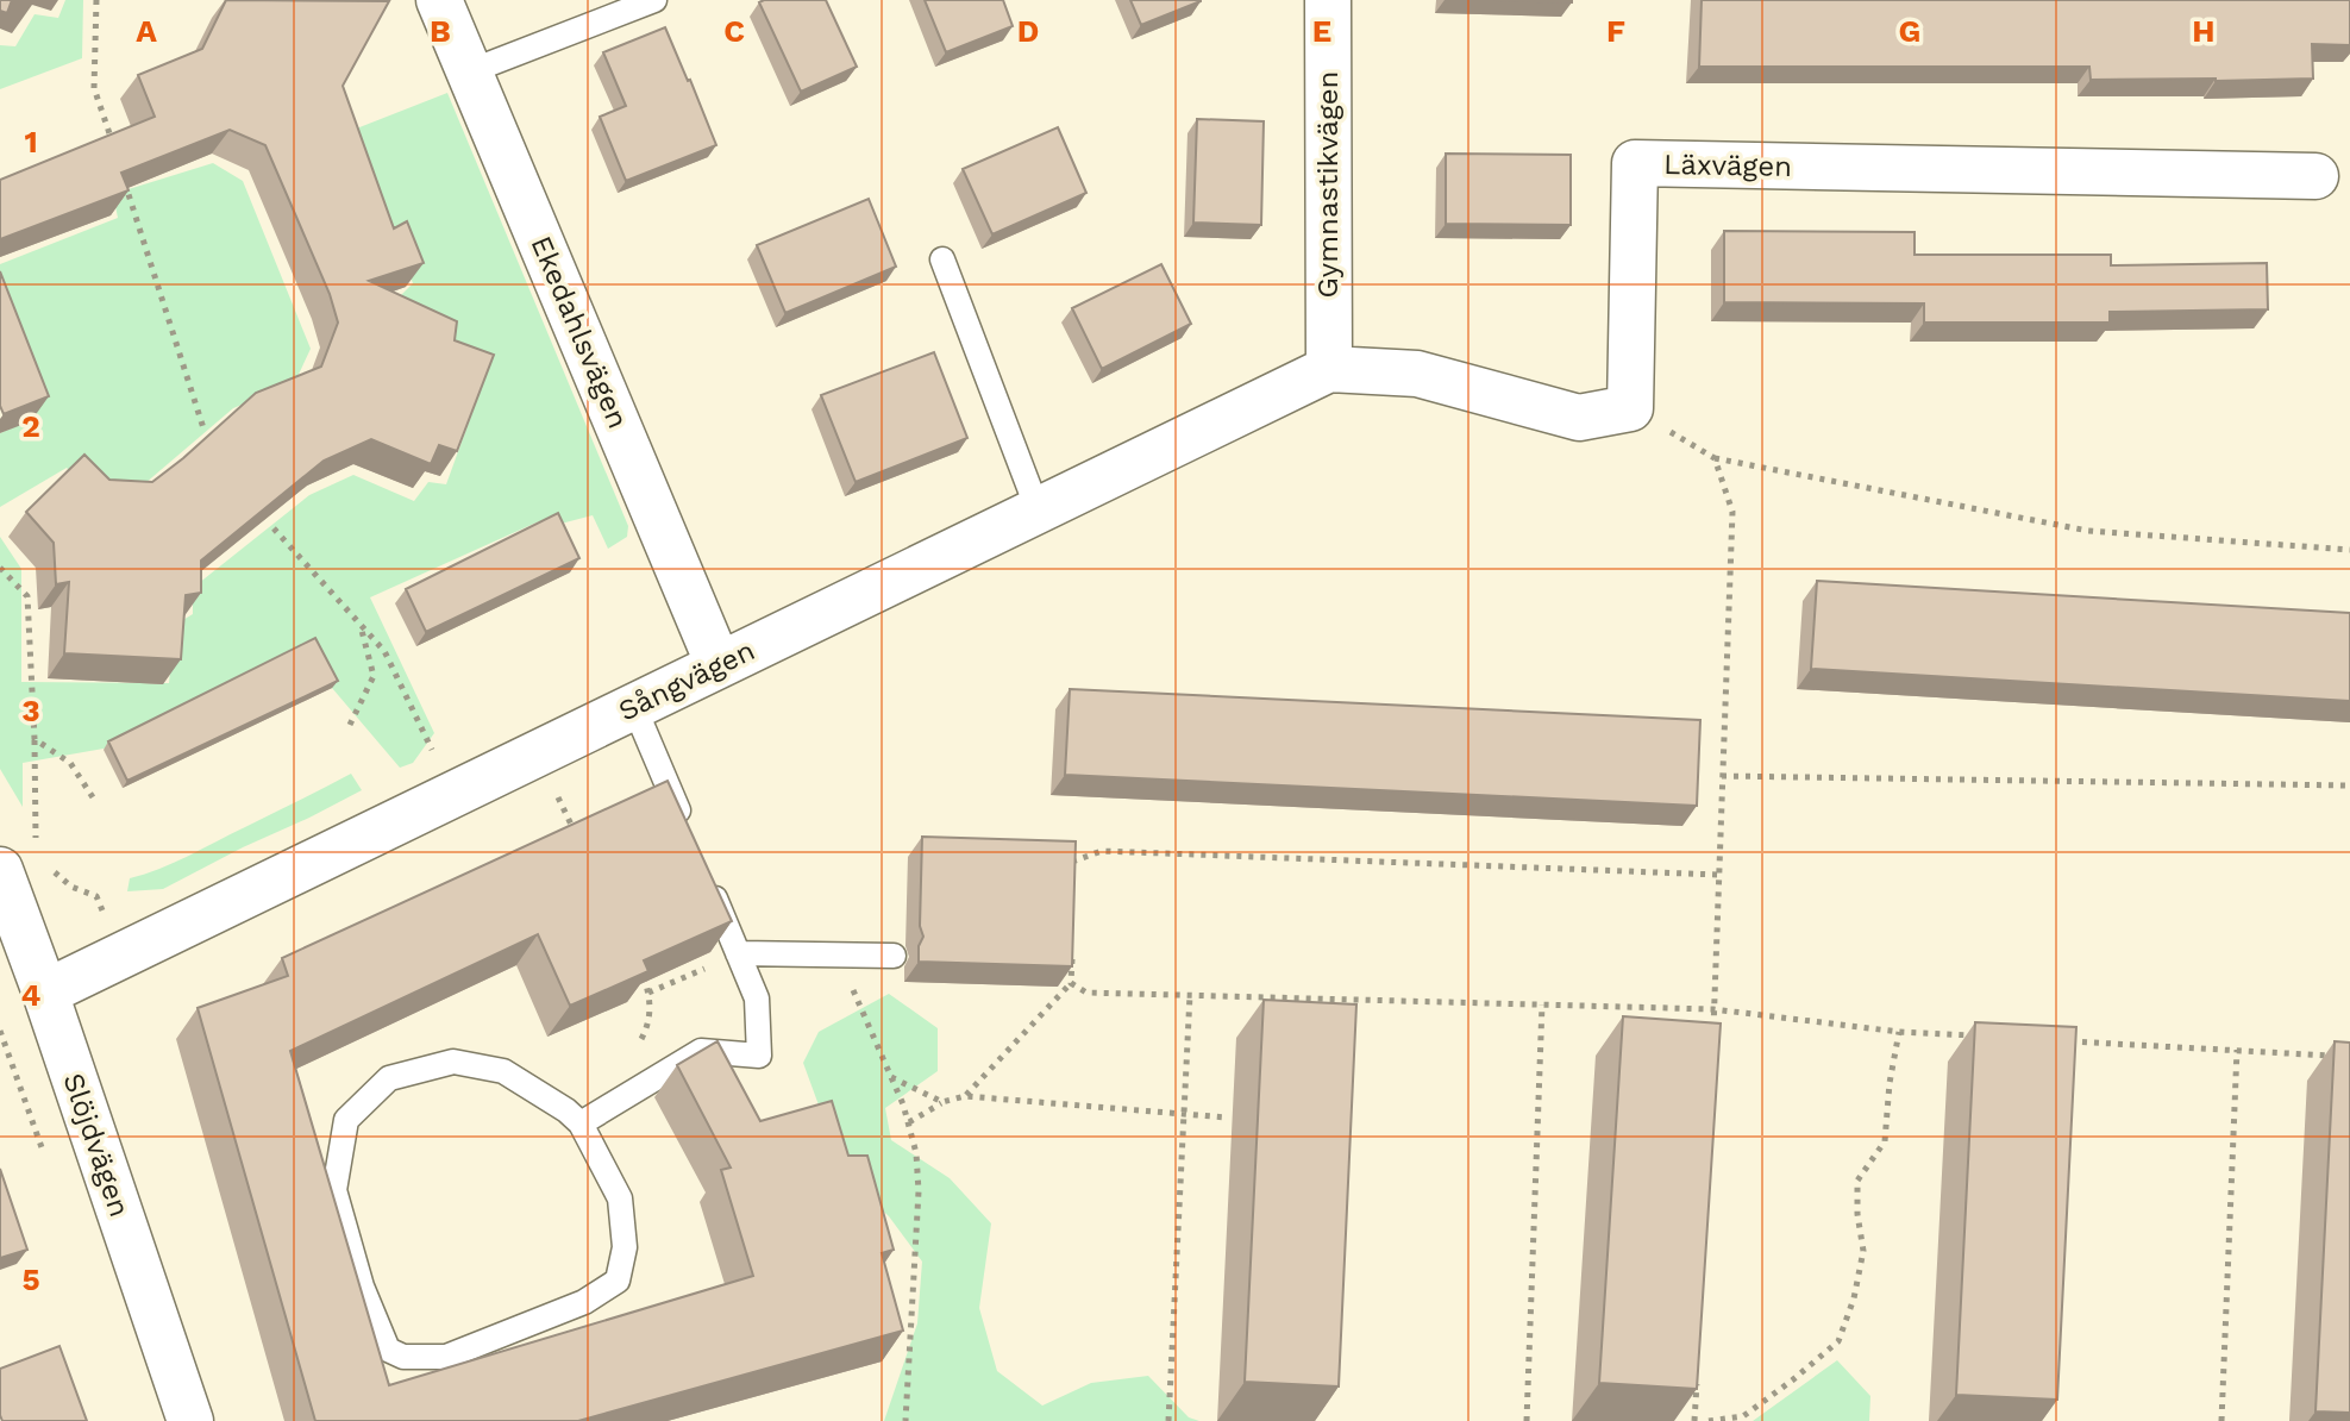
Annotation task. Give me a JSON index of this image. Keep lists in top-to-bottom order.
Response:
{
  "streets": {
    "street": [
      "Läxvägen",
      "Gymnastikvägen",
      "Ekedahlsvägen",
      "Sångvägen",
      "Slöjdvägen"
    ]
  },
  "crossings": [
    ["Gymnastikvägen", "Sångvägen"],
    ["Ekedahlsvägen", "Sångvägen"],
    ["Sångvägen", "Slöjdvägen"]
  ],
  "grid": {
    "columns": [
      "A",
      "B",
      "C",
      "D",
      "E",
      "F",
      "G",
      "H"
    ],
    "rows": [
      "1",
      "2",
      "3",
      "4",
      "5"
    ]
  }
}
